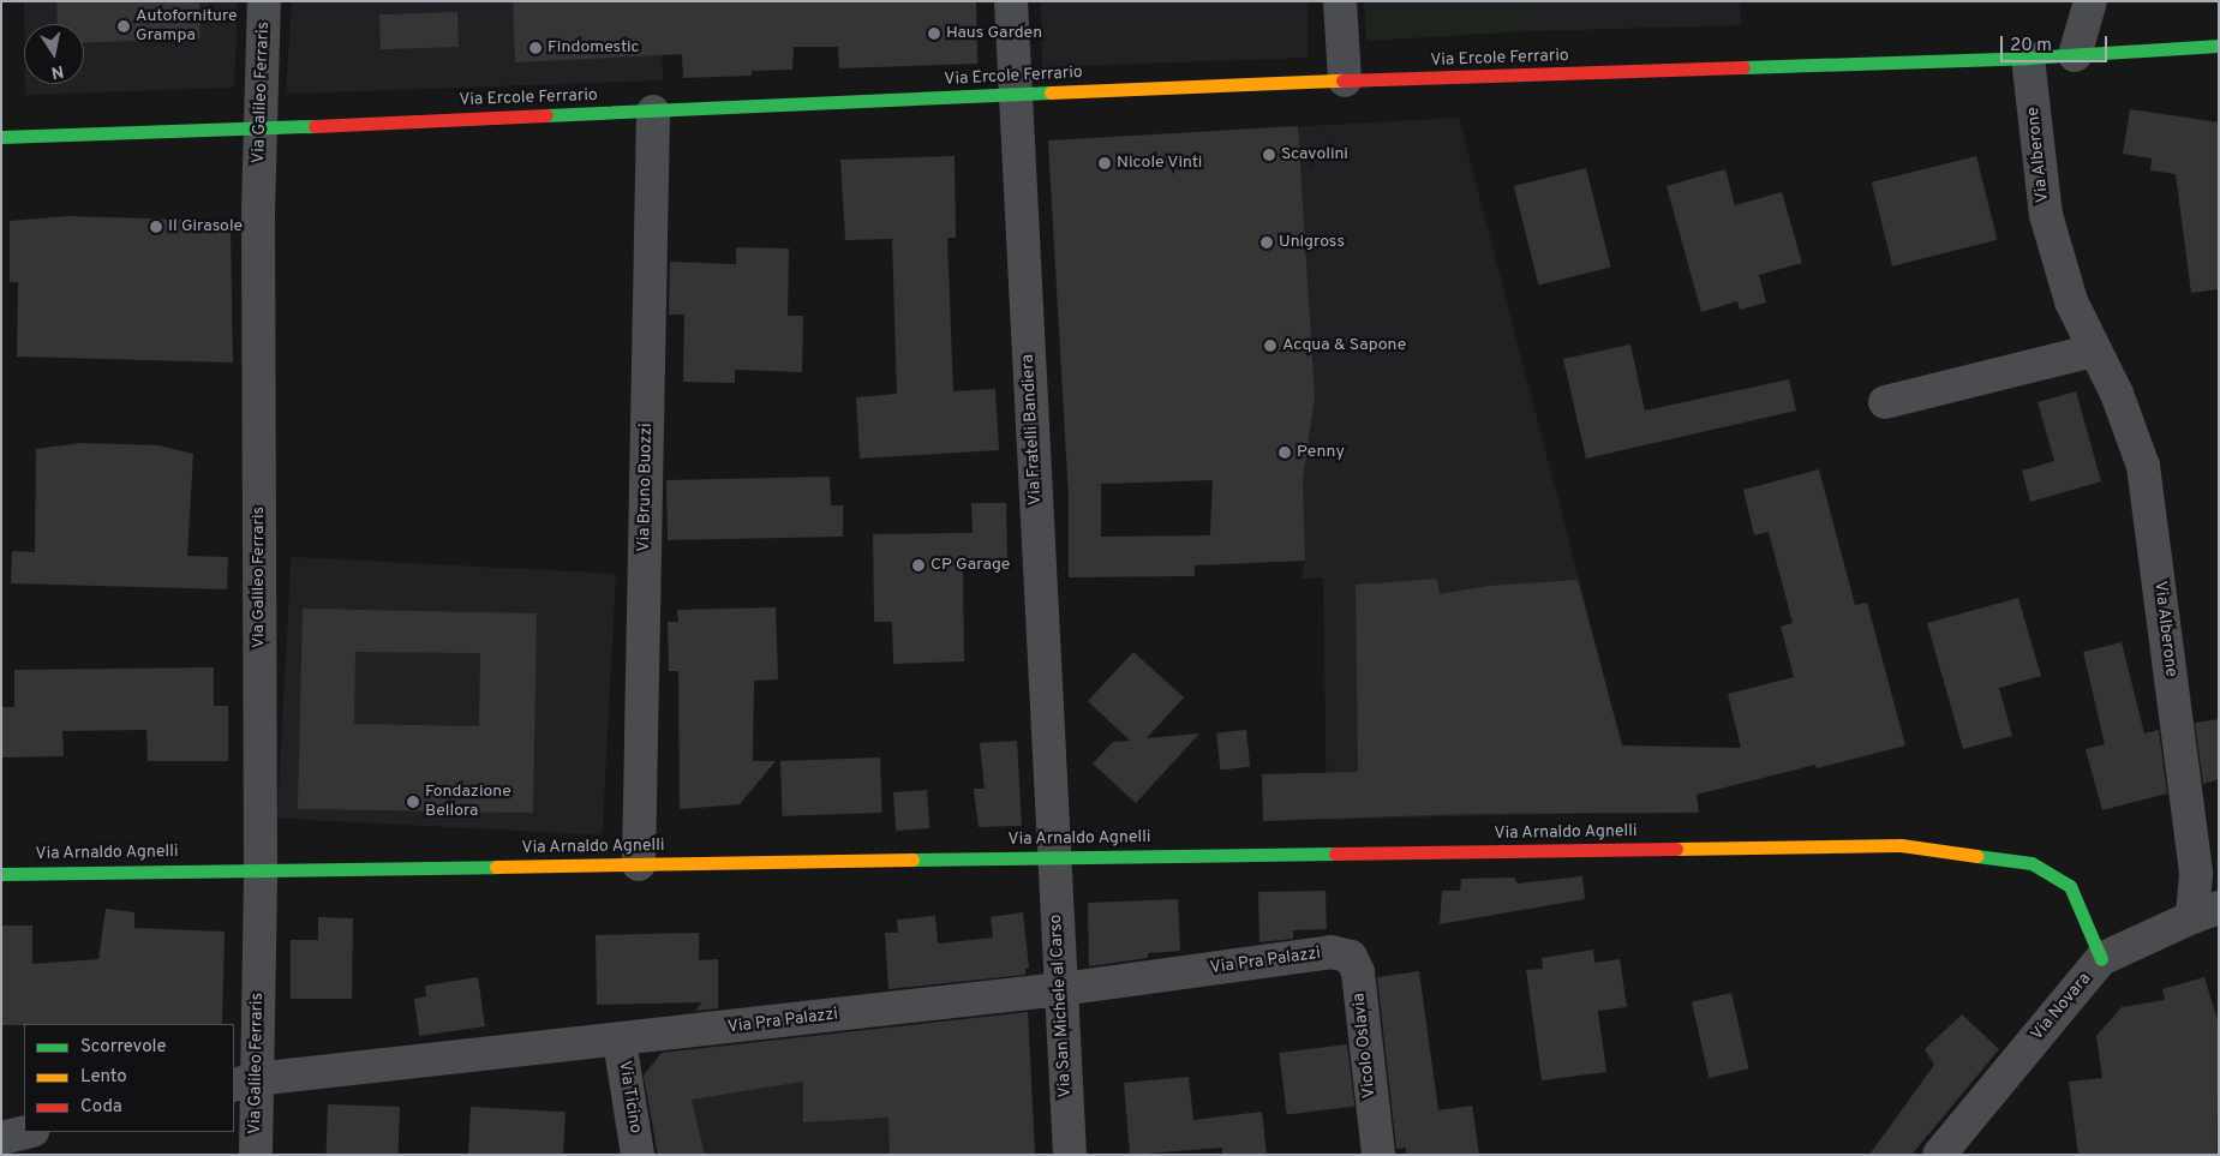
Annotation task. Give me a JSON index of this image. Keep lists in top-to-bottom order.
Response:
{
  "streets": {
    "main road": ["Via Ercole Ferrario", "Via Arnaldo Agnelli"],
    "street": [
      "Via Galileo Ferraris",
      "Via Alberone",
      "Via Fratelli Bandiera",
      "Via Bruno Buozzi",
      "Via Pra Palazzi",
      "Via San Michele al Carso",
      "Via Novara",
      "Vicolo Oslavia",
      "Via Ticino"
    ]
  },
  "crossings": [
    ["Via Ercole Ferrario", "Via Galileo Ferraris"],
    ["Via Ercole Ferrario", "Via Alberone"],
    ["Via Ercole Ferrario", "Via Fratelli Bandiera"],
    ["Via Ercole Ferrario", "Via Bruno Buozzi"],
    ["Via Galileo Ferraris", "Via Arnaldo Agnelli"],
    ["Via Galileo Ferraris", "Via Pra Palazzi"],
    ["Via Alberone", "Via Novara"],
    ["Via Fratelli Bandiera", "Via Arnaldo Agnelli"],
    ["Via Fratelli Bandiera", "Via San Michele al Carso"],
    ["Via Bruno Buozzi", "Via Arnaldo Agnelli"],
    ["Via Arnaldo Agnelli", "Via San Michele al Carso"],
    ["Via Arnaldo Agnelli", "Via Novara"],
    ["Via Pra Palazzi", "Via San Michele al Carso"],
    ["Via Pra Palazzi", "Vicolo Oslavia"],
    ["Via Pra Palazzi", "Via Ticino"]
  ],
  "places": [
    "Autoforniture Grampa",
    "Haus Garden",
    "Findomestic",
    "Scavolini",
    "Nicole Vinti",
    "Il Girasole",
    "Unigross",
    "Acqua & Sapone",
    "Penny",
    "CP Garage",
    "Fondazione Bellora"
  ],
  "legend": ["Scorrevole", "Lento", "Coda"],
  "scale_bar": "20 m",
  "north": "bottom"
}
